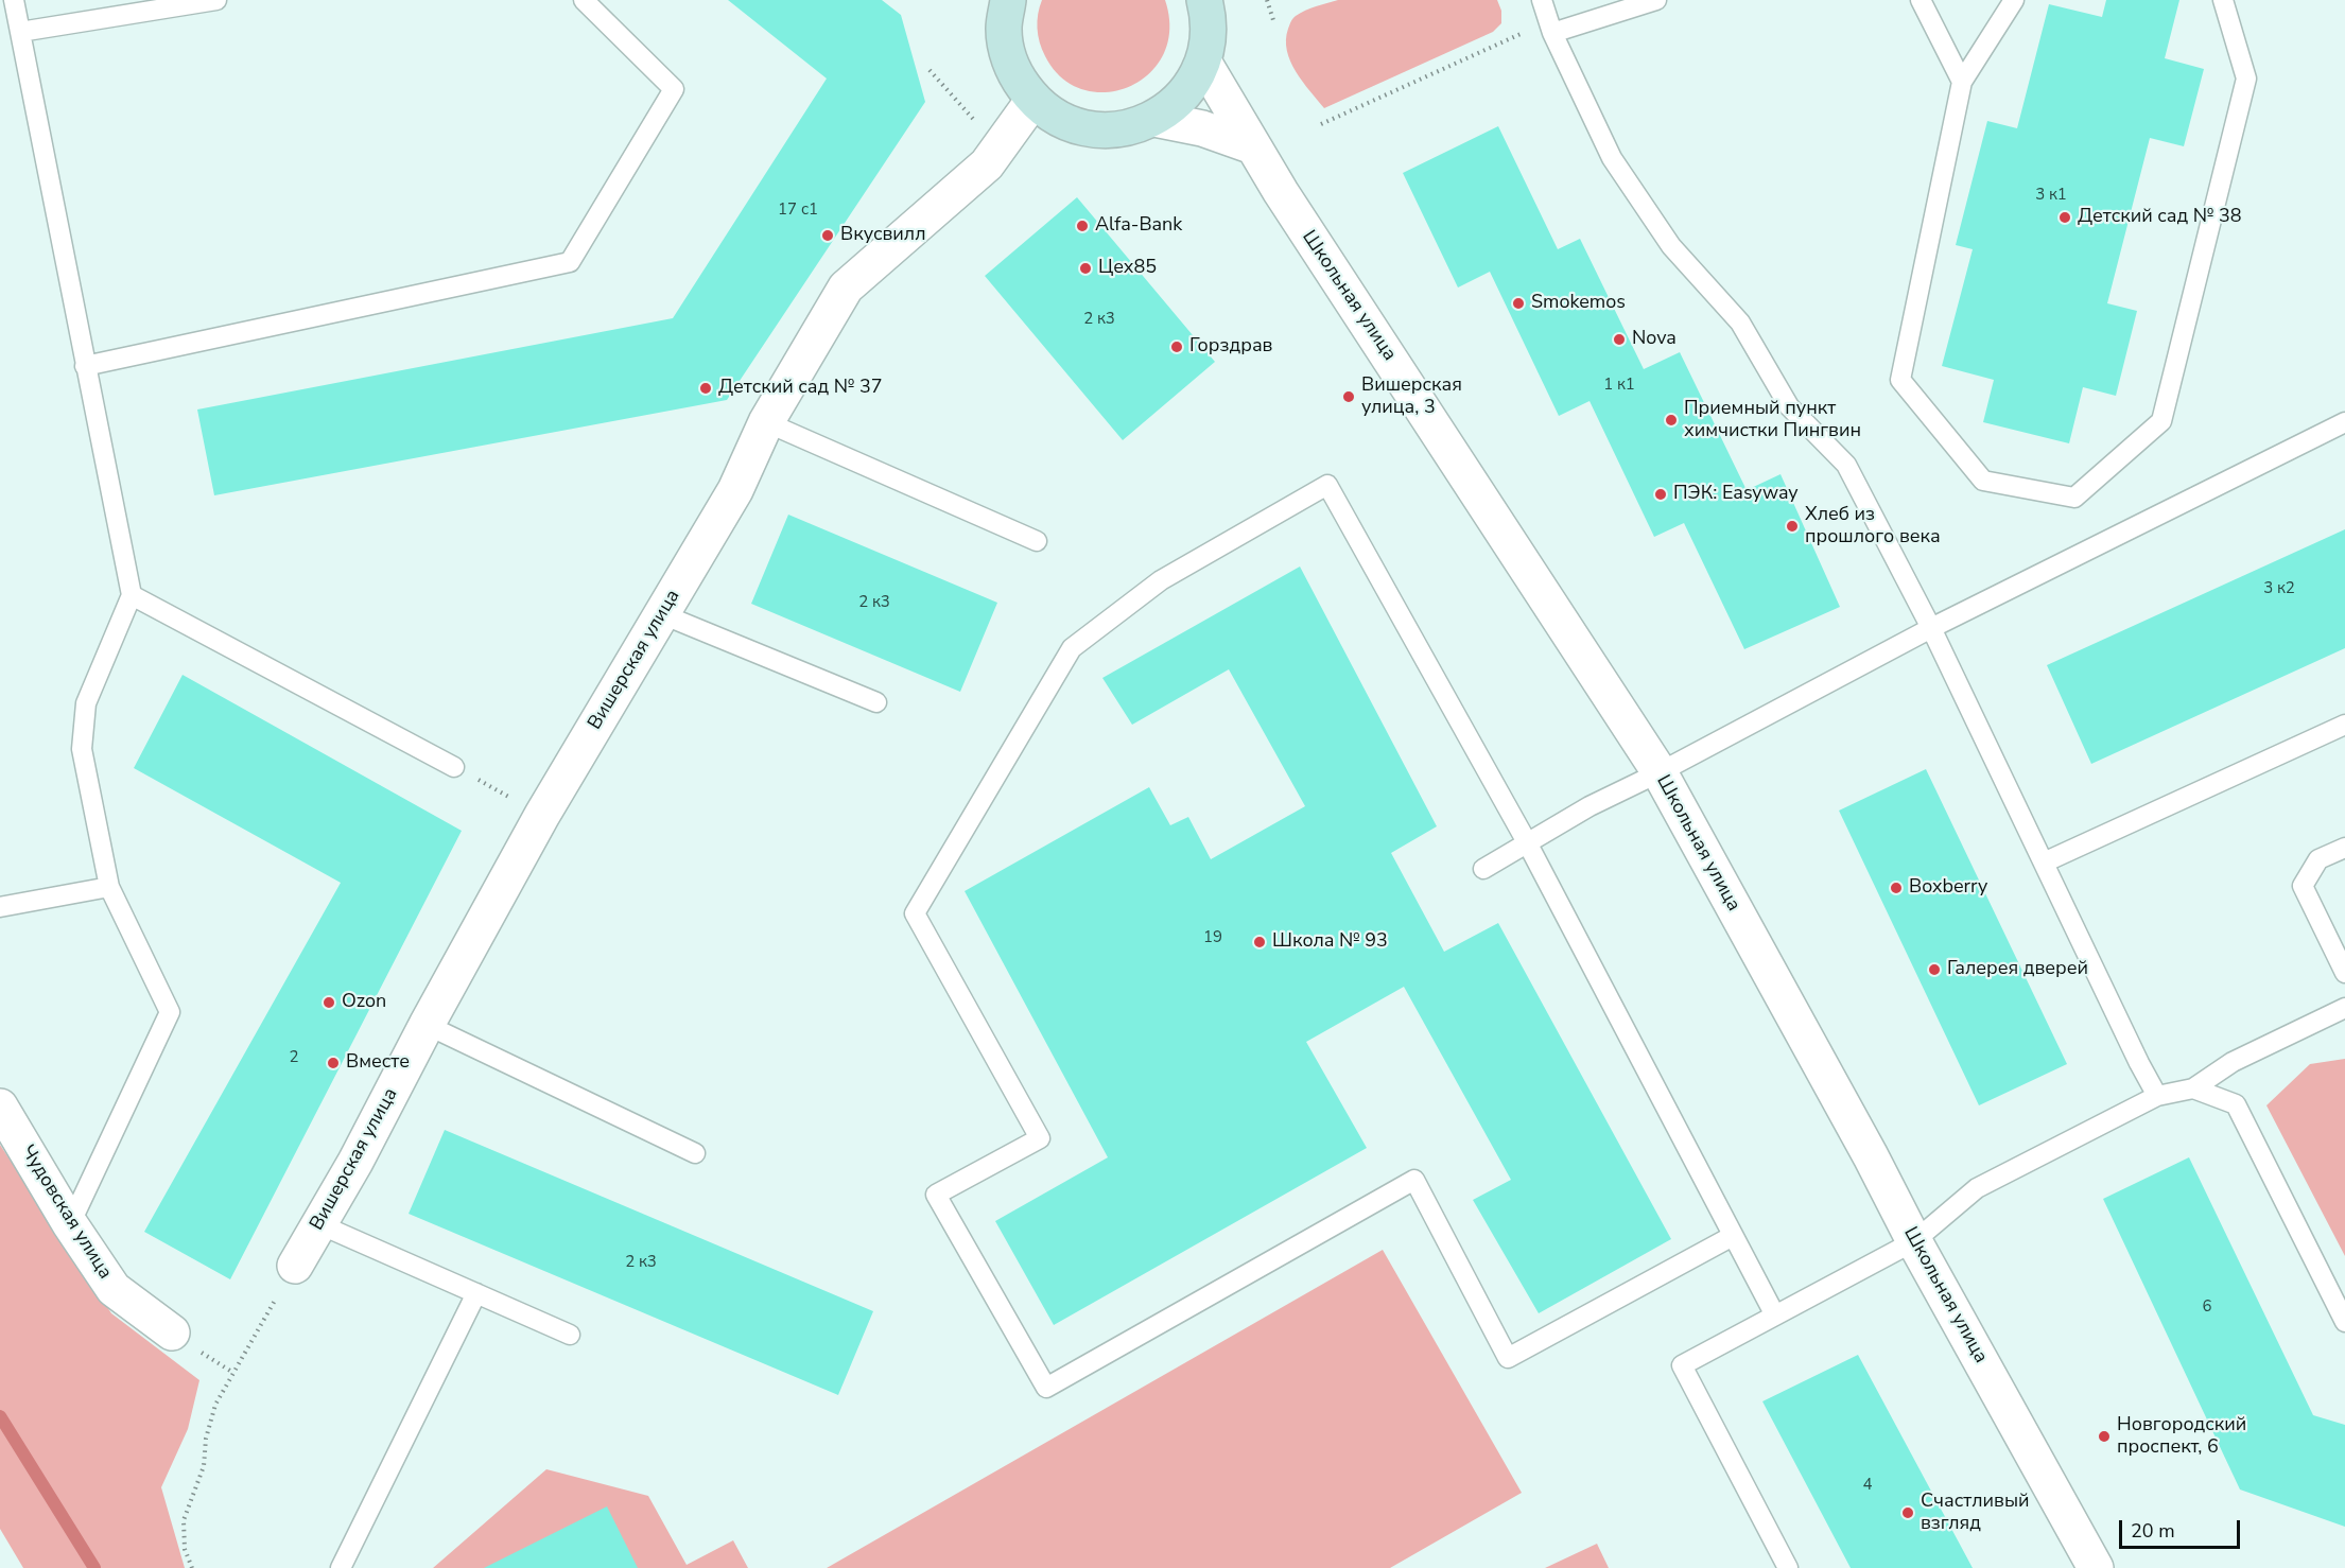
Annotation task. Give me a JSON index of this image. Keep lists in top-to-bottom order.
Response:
{
  "streets": {
    "street": ["Школьная улица", "Вишерская улица", "Чудовская улица"]
  },
  "places": [
    "Детский сад № 38",
    "Alfa-Bank",
    "Вкусвилл",
    "Цех85",
    "Smokemos",
    "Nova",
    "Горздрав",
    "Детский сад № 37",
    "Вишерская улица, 3",
    "Приемный пункт химчистки Пингвин",
    "ПЭК: Easyway",
    "Хлеб из прошлого века",
    "Boxberry",
    "Школа № 93",
    "Галерея дверей",
    "Ozon",
    "Вместе",
    "Новгородский проспект, 6",
    "Счастливый взгляд"
  ],
  "house_numbers": [
    "3 к1",
    "17 с1",
    "2 к3",
    "1 к1",
    "3 к2",
    "2 к3",
    "19",
    "2",
    "2 к3",
    "6",
    "4"
  ],
  "scale_bar": "20 m"
}
